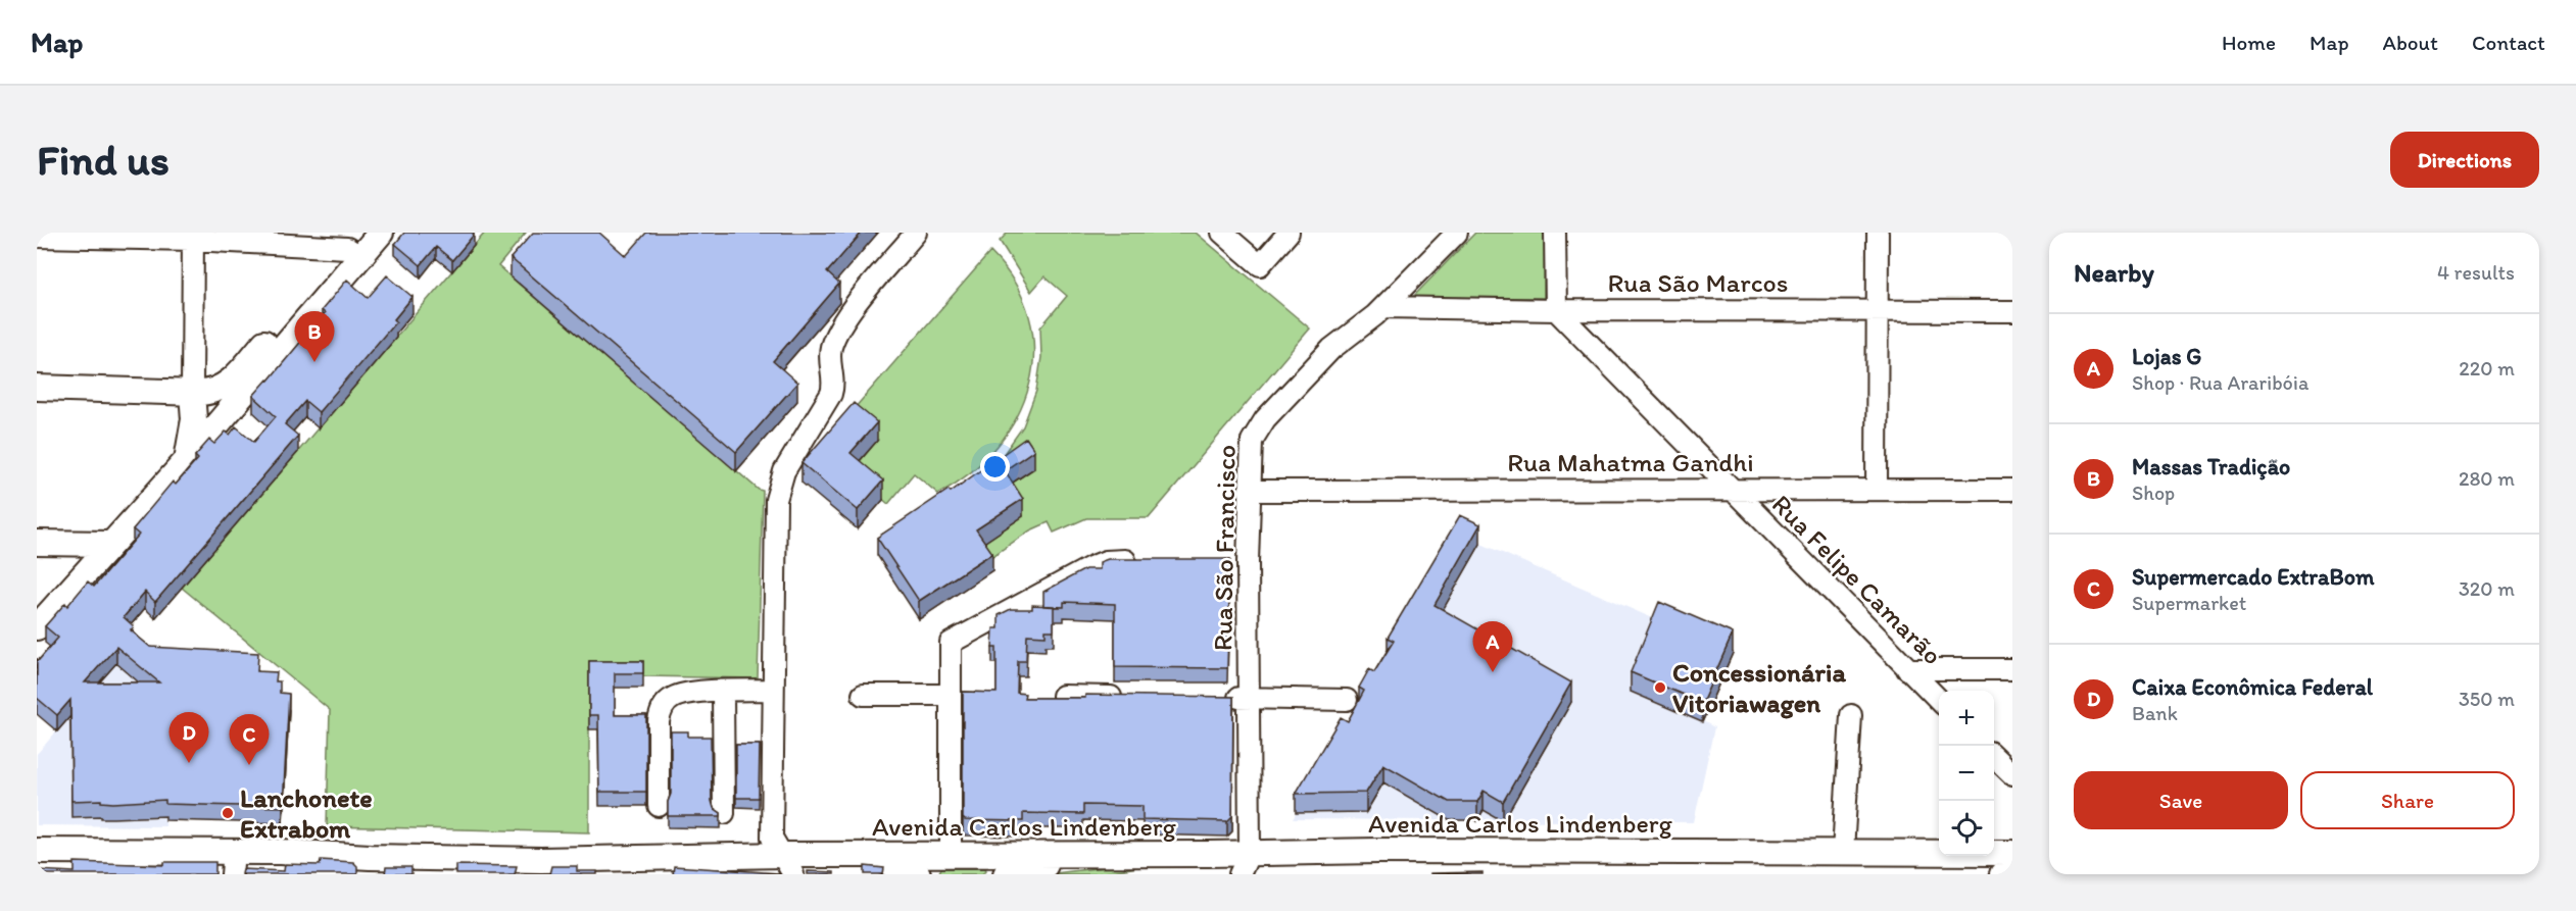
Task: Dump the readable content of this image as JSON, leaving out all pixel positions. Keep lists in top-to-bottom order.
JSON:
{
  "streets": {
    "main road": ["Avenida Carlos Lindenberg"],
    "street": [
      "Rua São Marcos",
      "Rua Mahatma Gandhi",
      "Rua São Francisco",
      "Rua Felipe Camarão"
    ]
  },
  "crossings": [
    ["Rua São Marcos", "Rua São Francisco"],
    ["Rua São Marcos", "Rua Felipe Camarão"],
    ["Rua Mahatma Gandhi", "Rua São Francisco"],
    ["Rua Mahatma Gandhi", "Rua Felipe Camarão"],
    ["Rua São Francisco", "Avenida Carlos Lindenberg"]
  ],
  "places": ["Concessionária Vitoriawagen", "Lanchonete Extrabom"],
  "page": {
    "header": "Map",
    "nav": [
      "Home",
      "Map",
      "About",
      "Contact"
    ],
    "buttons": [
      "Directions",
      ["Save", "Share"]
    ],
    "title": "Find us",
    "heading": ["Nearby", "4 results"],
    "pins": [
      "B",
      "A",
      "D",
      "C"
    ],
    "list": [
      {
        "mark": "A",
        "name": "Lojas G",
        "note": "Shop · Rua Araribóia",
        "value": "220 m"
      },
      {
        "mark": "B",
        "name": "Massas Tradição",
        "note": "Shop",
        "value": "280 m"
      },
      {
        "mark": "C",
        "name": "Supermercado ExtraBom",
        "note": "Supermarket",
        "value": "320 m"
      },
      {
        "mark": "D",
        "name": "Caixa Econômica Federal",
        "note": "Bank",
        "value": "350 m"
      }
    ],
    "map_buttons": ["+", "−"]
  }
}
